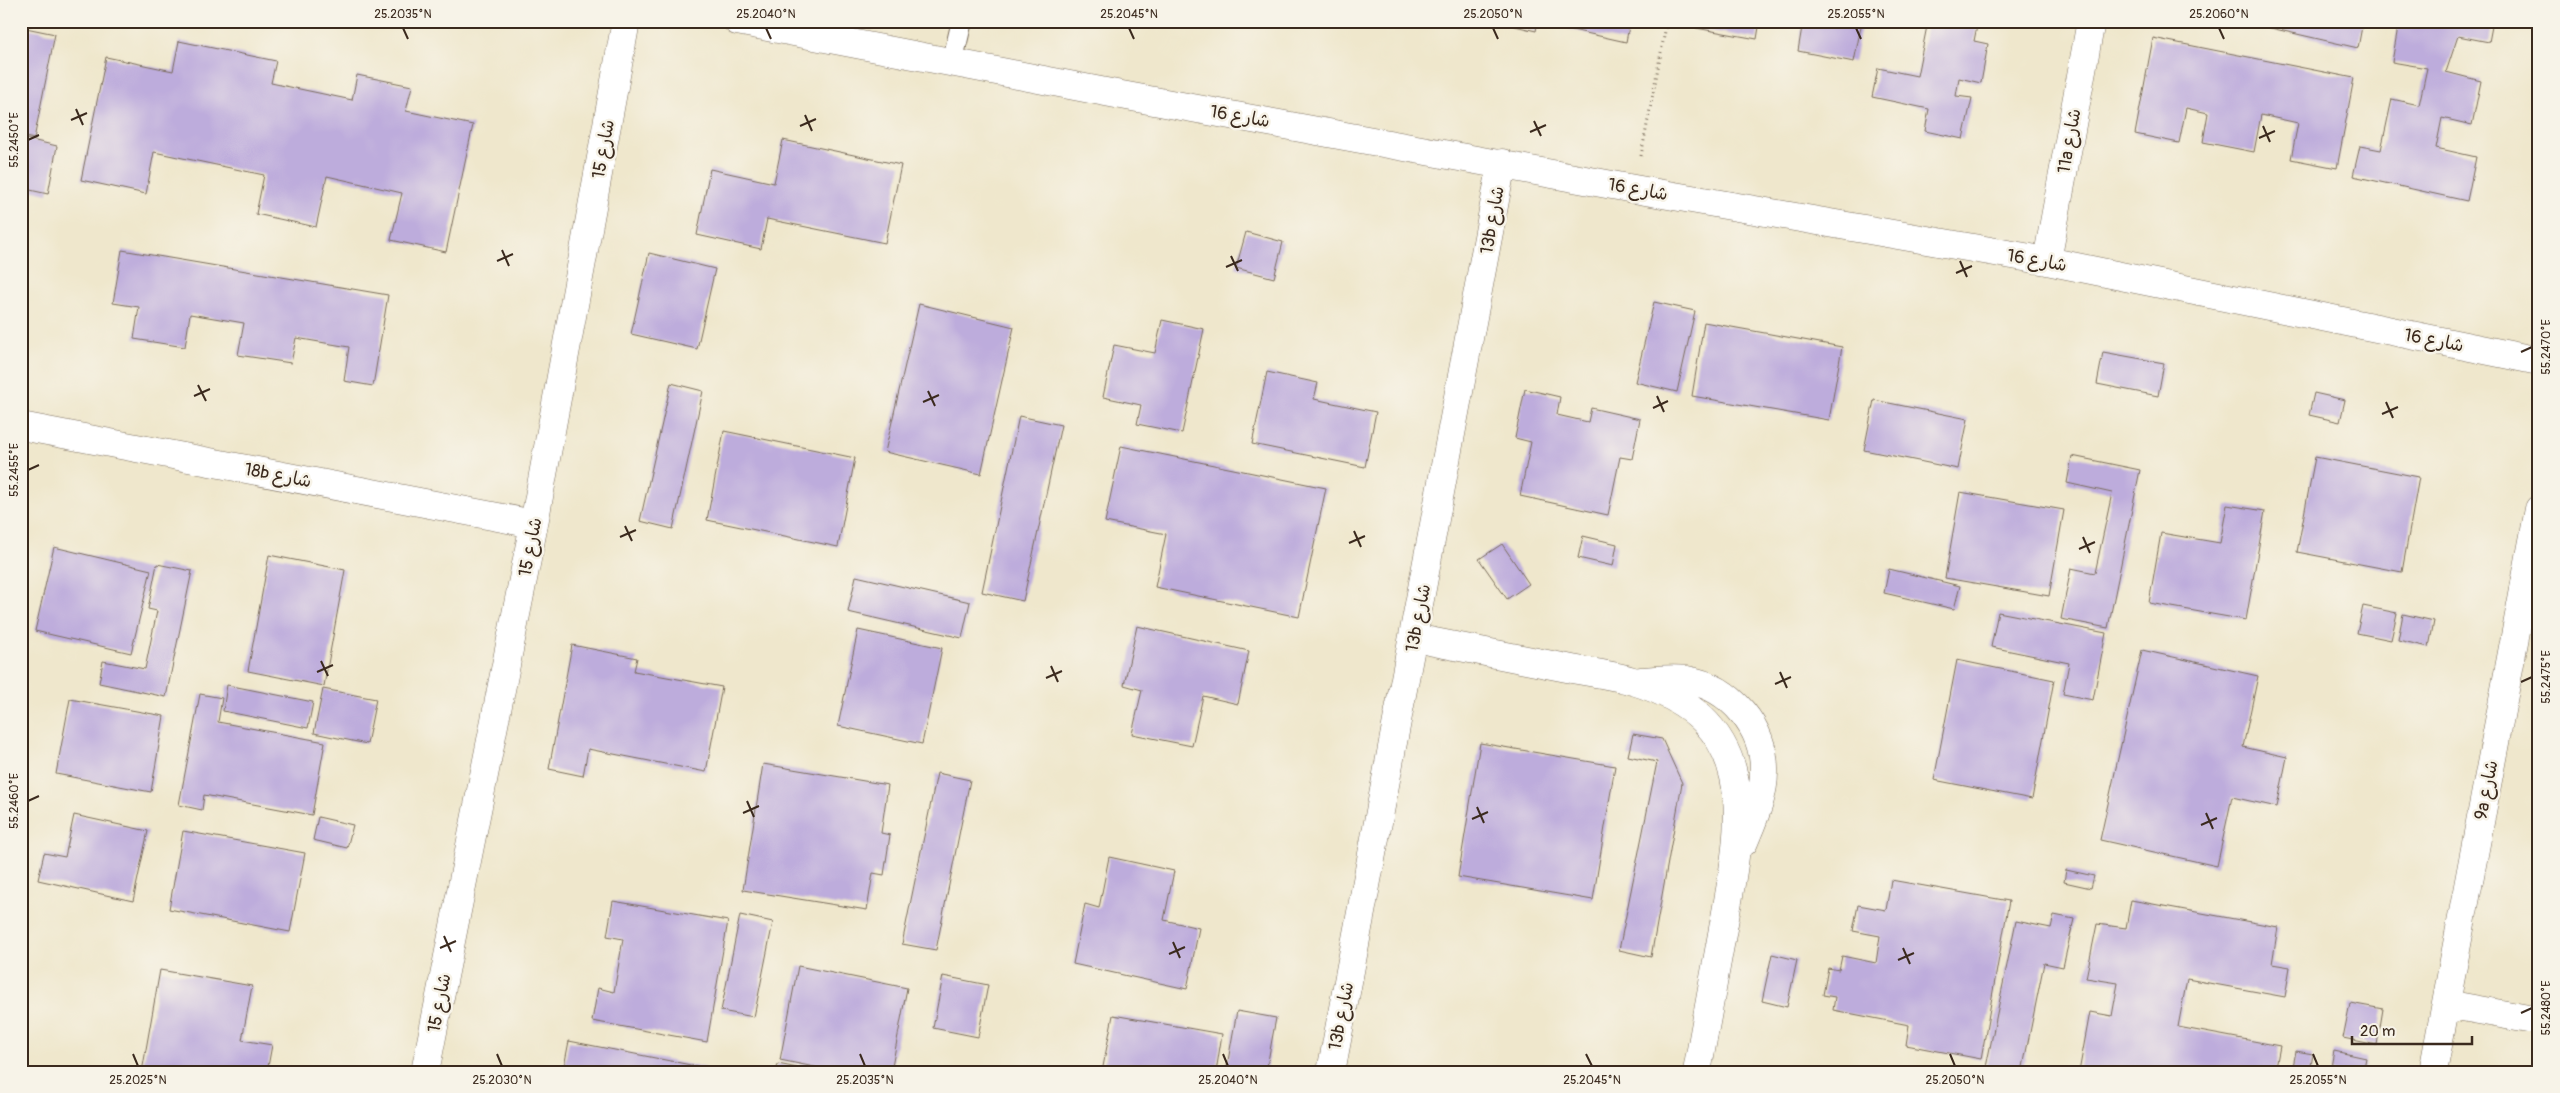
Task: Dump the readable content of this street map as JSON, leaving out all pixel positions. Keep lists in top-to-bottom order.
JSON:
{
  "streets": {
    "street": [
      "شارع 16",
      "11a شارع",
      "شارع 15",
      "13b شارع",
      "18b شارع",
      "9a شارع"
    ]
  },
  "crossings": [
    ["شارع 16", "11a شارع"],
    ["شارع 16", "13b شارع"],
    ["شارع 15", "18b شارع"]
  ],
  "scale_bar": "20 m",
  "coordinates": [
    "25.2035°N",
    "25.2040°N",
    "25.2045°N",
    "25.2050°N",
    "25.2055°N",
    "25.2060°N",
    "55.2450°E",
    "55.2470°E",
    "55.2455°E",
    "55.2475°E",
    "55.2460°E",
    "55.2480°E",
    "25.2025°N",
    "25.2030°N"
  ]
}
